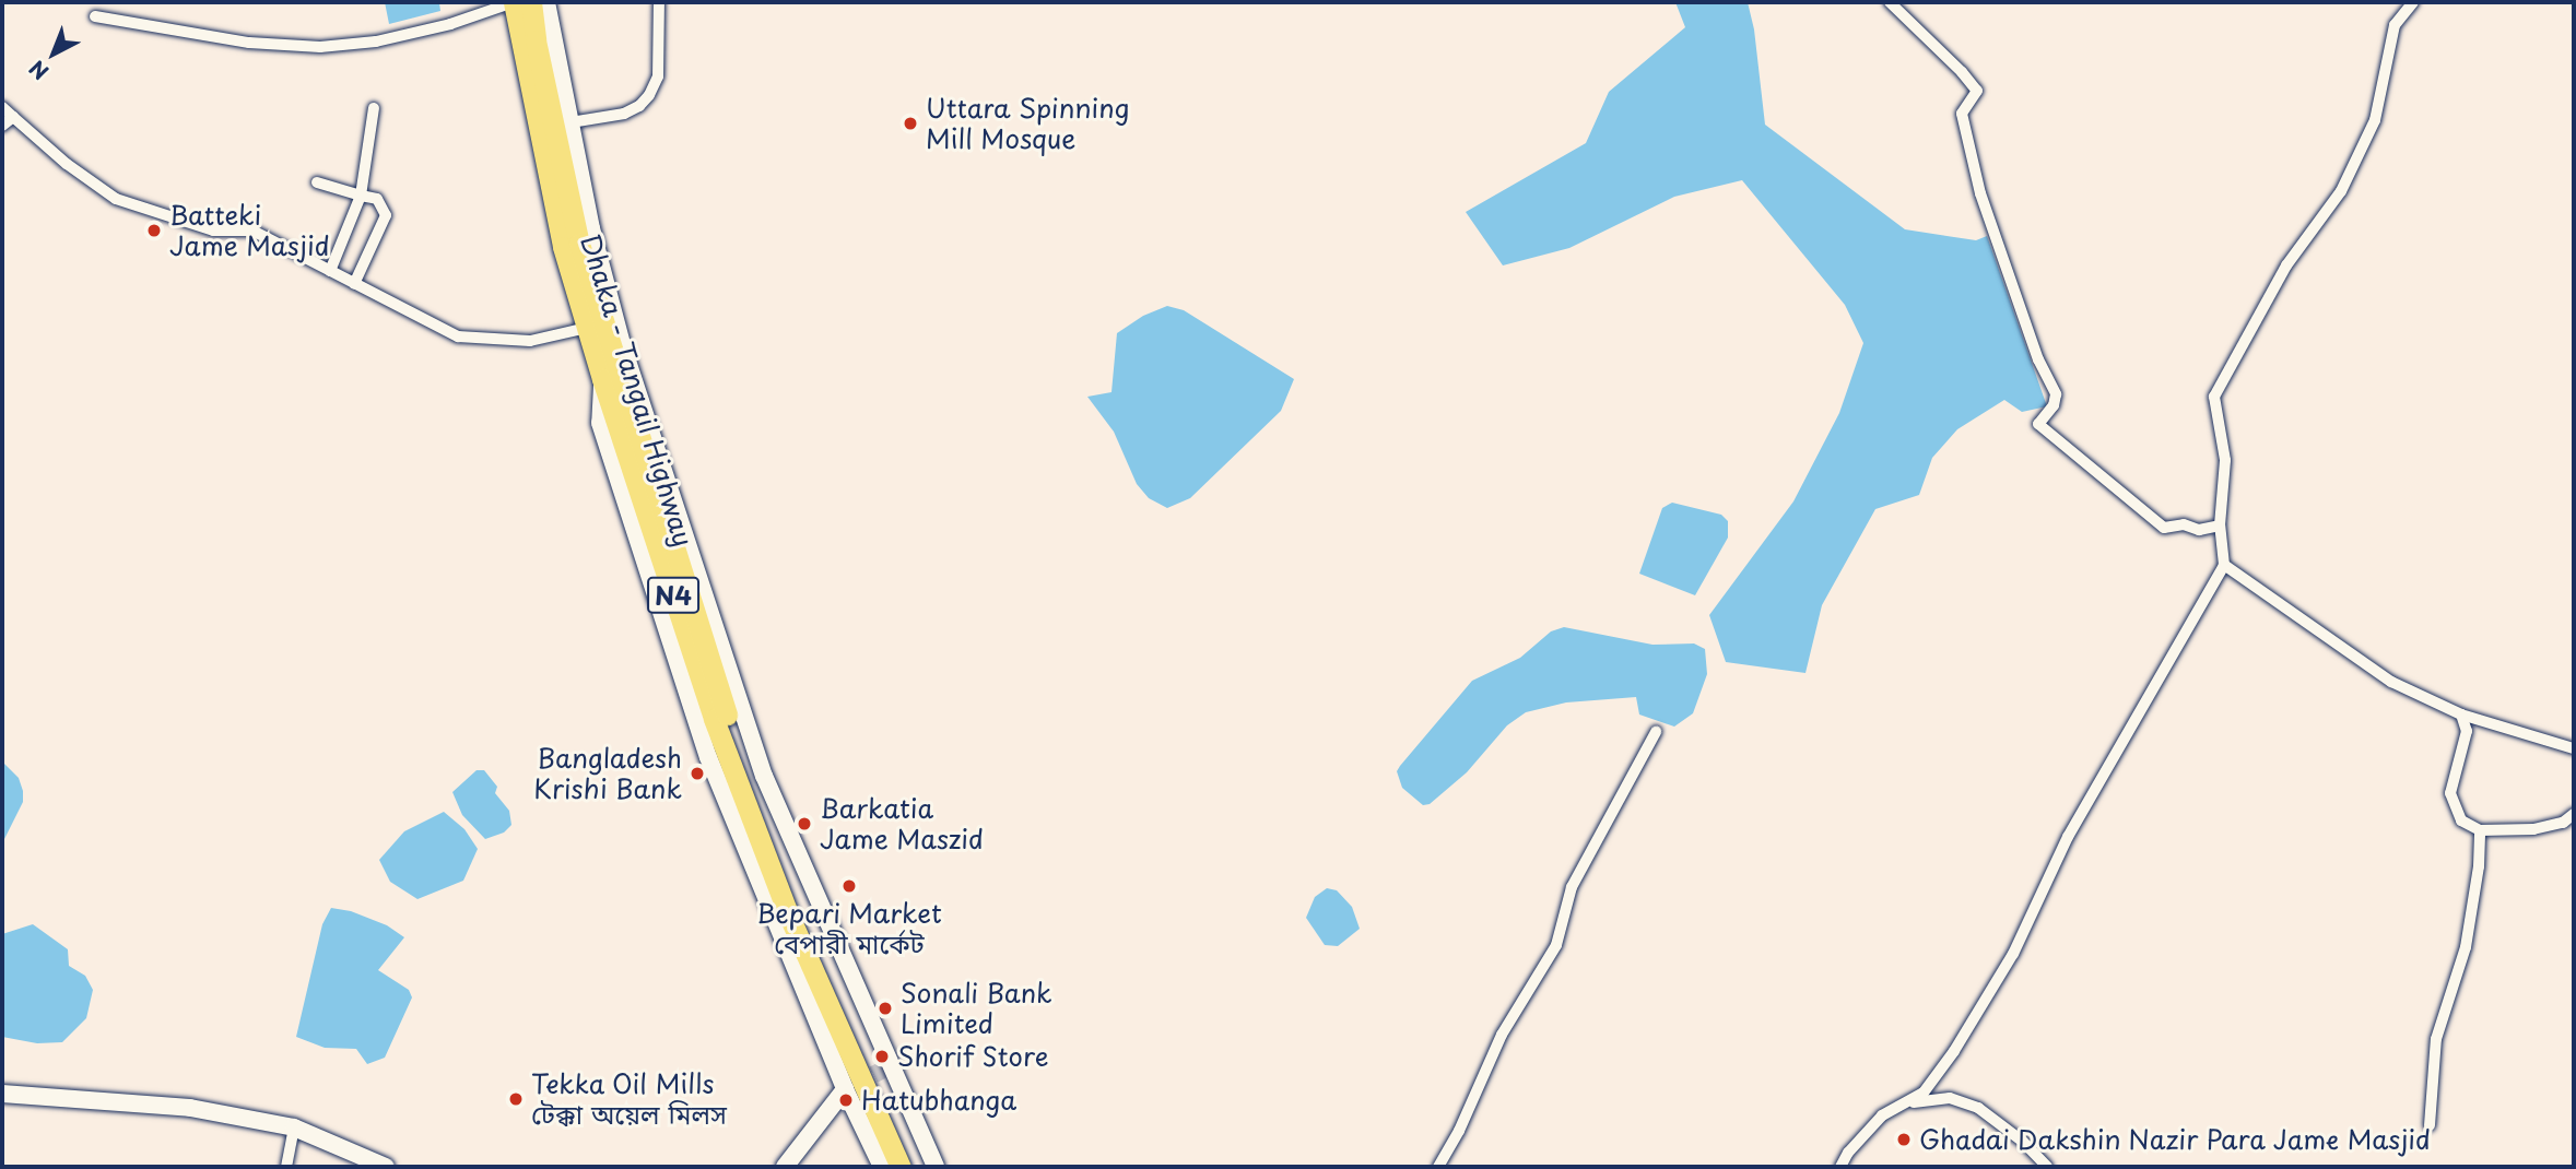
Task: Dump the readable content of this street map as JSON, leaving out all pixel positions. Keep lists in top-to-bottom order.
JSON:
{
  "streets": {
    "highway": ["Dhaka - Tangail Highway", "N4"]
  },
  "places": [
    "Uttara Spinning Mill Mosque",
    "Batteki Jame Masjid",
    "Bangladesh Krishi Bank",
    "Barkatia Jame Maszid",
    "Bepari Market বেপারী মার্কেট",
    "Sonali Bank Limited",
    "Shorif Store",
    "Tekka Oil Mills টেক্কা অয়েল মিলস",
    "Hatubhanga",
    "Ghadai Dakshin Nazir Para Jame Masjid"
  ],
  "north": "bottom left"
}
